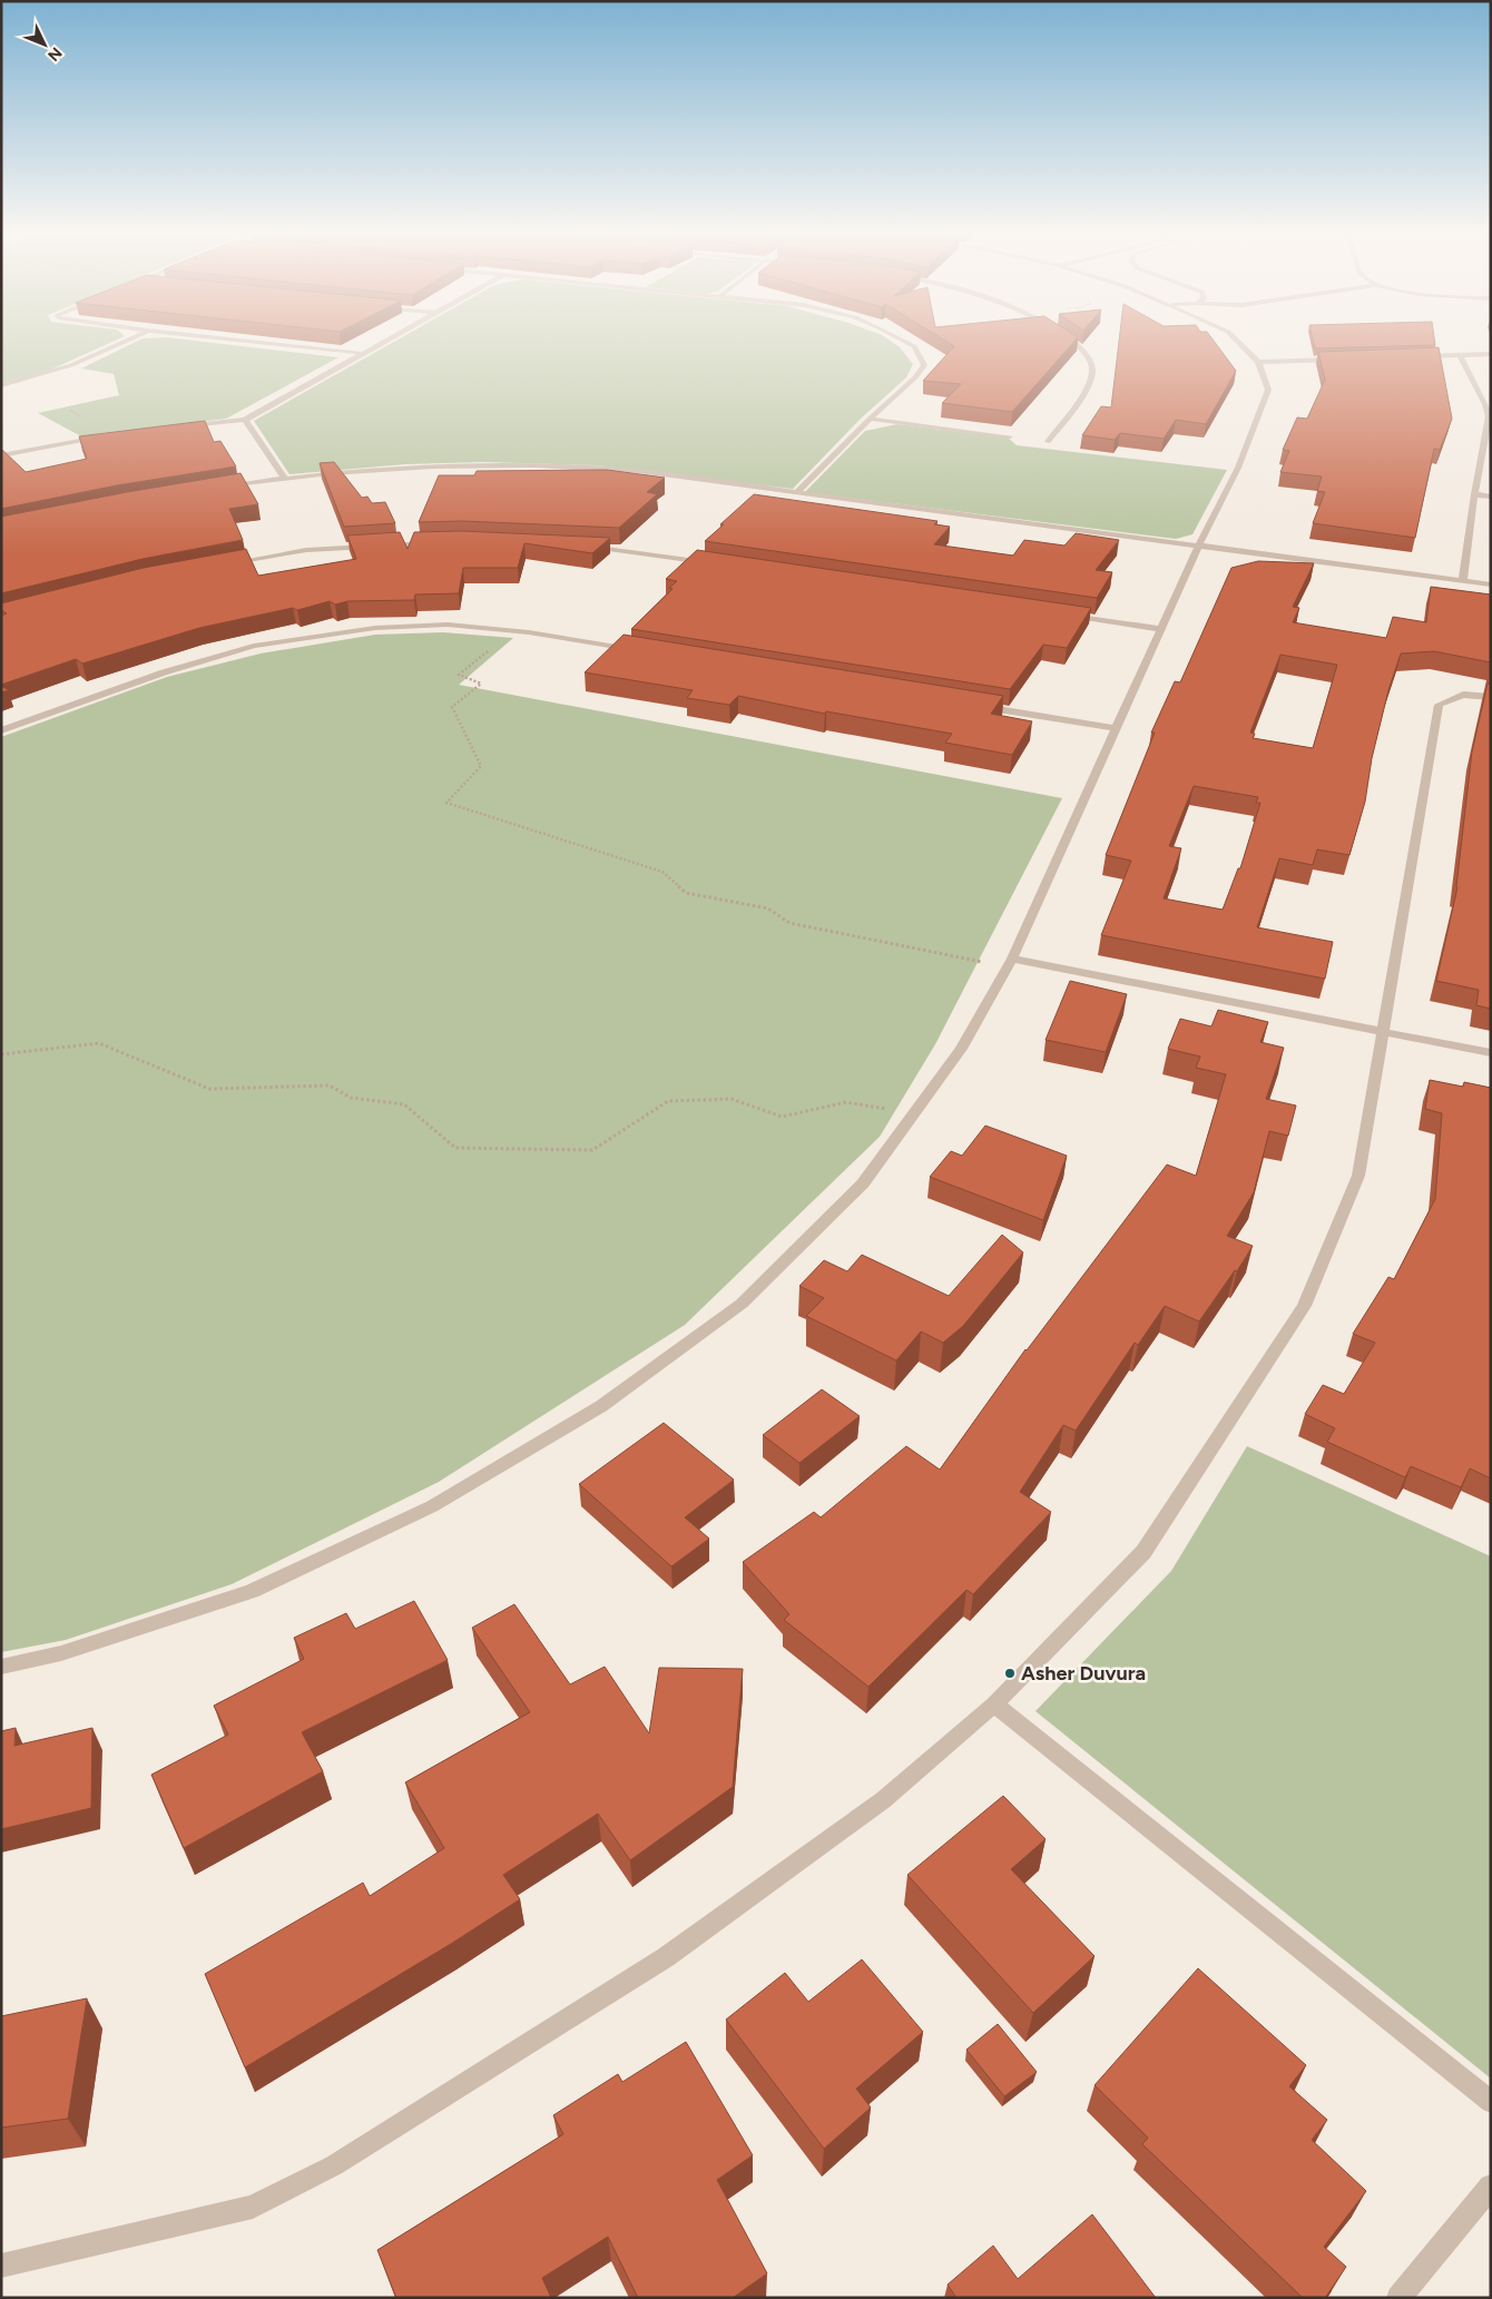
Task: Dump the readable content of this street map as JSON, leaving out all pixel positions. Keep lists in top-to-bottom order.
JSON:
{
  "places": ["Asher Duvura"],
  "north": "bottom right"
}
